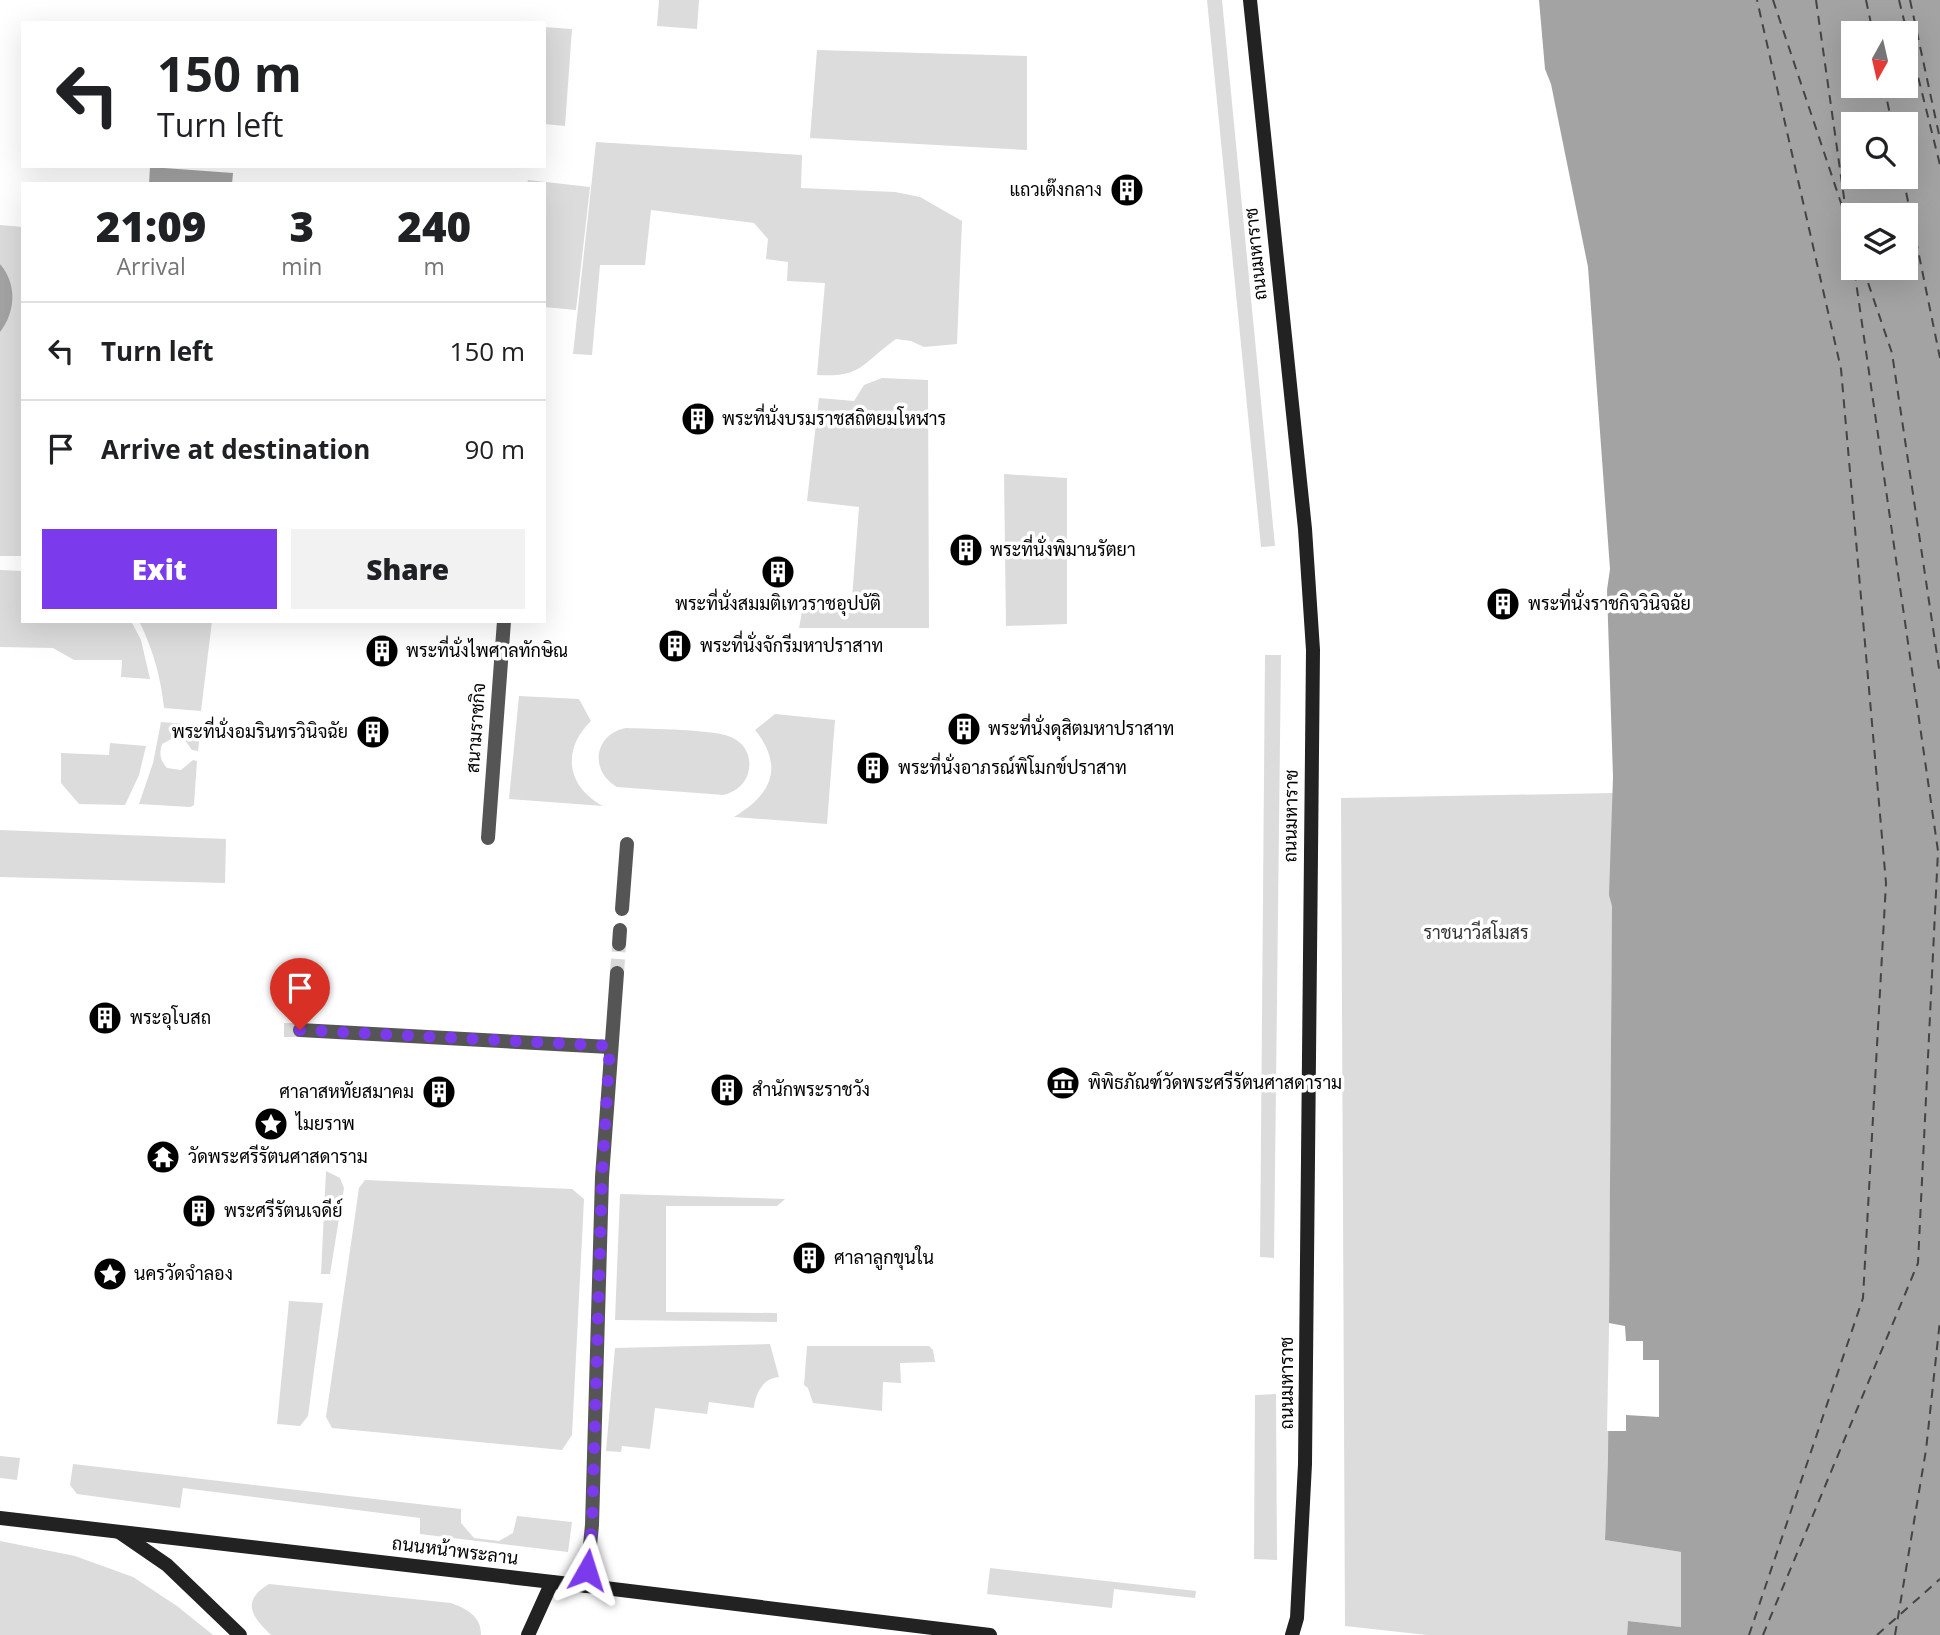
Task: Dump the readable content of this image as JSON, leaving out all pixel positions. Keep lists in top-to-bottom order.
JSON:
{
  "streets": {
    "street": ["ถนนมหาราช", "สนามราชกิจ", "ถนนหน้าพระลาน"]
  },
  "parks": ["ราชนาวีสโมสร"],
  "places": {
    "building": [
      "แถวเต๊งกลาง",
      "พระที่นั่งบรมราชสถิตยมโหฬาร",
      "พระที่นั่งพิมานรัตยา",
      "พระที่นั่งสมมติเทวราชอุปบัติ",
      "พระที่นั่งราชกิจวินิจฉัย",
      "พระที่นั่งจักรีมหาปราสาท",
      "พระที่นั่งไพศาลทักษิณ",
      "พระที่นั่งดุสิตมหาปราสาท",
      "พระที่นั่งอมรินทรวินิจฉัย",
      "พระที่นั่งอาภรณ์พิโมกข์ปราสาท",
      "พระอุโบสถ",
      "สำนักพระราชวัง",
      "ศาลาสหทัยสมาคม",
      "พระศรีรัตนเจดีย์",
      "ศาลาลูกขุนใน"
    ],
    "museum": ["พิพิธภัณฑ์วัดพระศรีรัตนศาสดาราม"],
    "place": ["ไมยราพ", "นครวัดจำลอง"],
    "temple": ["วัดพระศรีรัตนศาสดาราม"]
  },
  "north": "bottom",
  "page": {
    "turn": ["150 m", "Turn left"],
    "eta": [
      "21:09",
      "Arrival",
      "3",
      "min",
      "240",
      "m"
    ],
    "list": [
      {
        "name": "Turn left",
        "value": "150 m"
      },
      {
        "name": "Arrive at destination",
        "value": "90 m"
      }
    ],
    "buttons": ["Exit", "Share"]
  }
}
